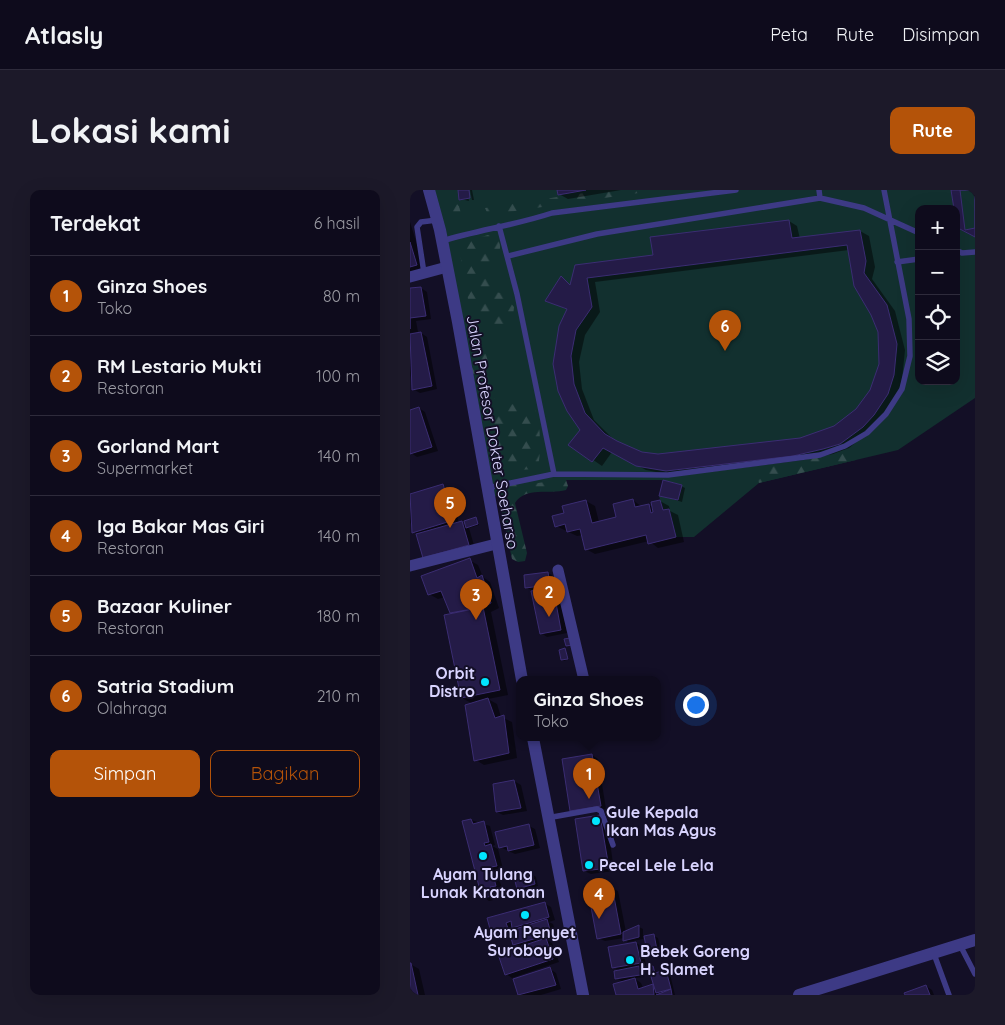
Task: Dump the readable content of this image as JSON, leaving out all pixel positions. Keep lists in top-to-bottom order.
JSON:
{
  "streets": {
    "street": ["Jalan Profesor Dokter Soeharso"]
  },
  "places": [
    "Orbit Distro",
    "Gule Kepala Ikan Mas Agus",
    "Ayam Tulang Lunak Kratonan",
    "Pecel Lele Lela",
    "Ayam Penyet Suroboyo",
    "Bebek Goreng H. Slamet"
  ],
  "page": {
    "header": "Atlasly",
    "nav": ["Peta", "Rute", "Disimpan"],
    "buttons": [
      "Rute",
      ["Simpan", "Bagikan"]
    ],
    "title": "Lokasi kami",
    "heading": ["Terdekat", "6 hasil"],
    "map_buttons": ["+", "−"],
    "list": [
      {
        "mark": "1",
        "name": "Ginza Shoes",
        "note": "Toko",
        "value": "80 m"
      },
      {
        "mark": "2",
        "name": "RM Lestario Mukti",
        "note": "Restoran",
        "value": "100 m"
      },
      {
        "mark": "3",
        "name": "Gorland Mart",
        "note": "Supermarket",
        "value": "140 m"
      },
      {
        "mark": "4",
        "name": "Iga Bakar Mas Giri",
        "note": "Restoran",
        "value": "140 m"
      },
      {
        "mark": "5",
        "name": "Bazaar Kuliner",
        "note": "Restoran",
        "value": "180 m"
      },
      {
        "mark": "6",
        "name": "Satria Stadium",
        "note": "Olahraga",
        "value": "210 m"
      }
    ],
    "pins": [
      "6",
      "5",
      "2",
      "3",
      "1",
      "4"
    ],
    "popup": ["Ginza Shoes", "Toko"]
  }
}
